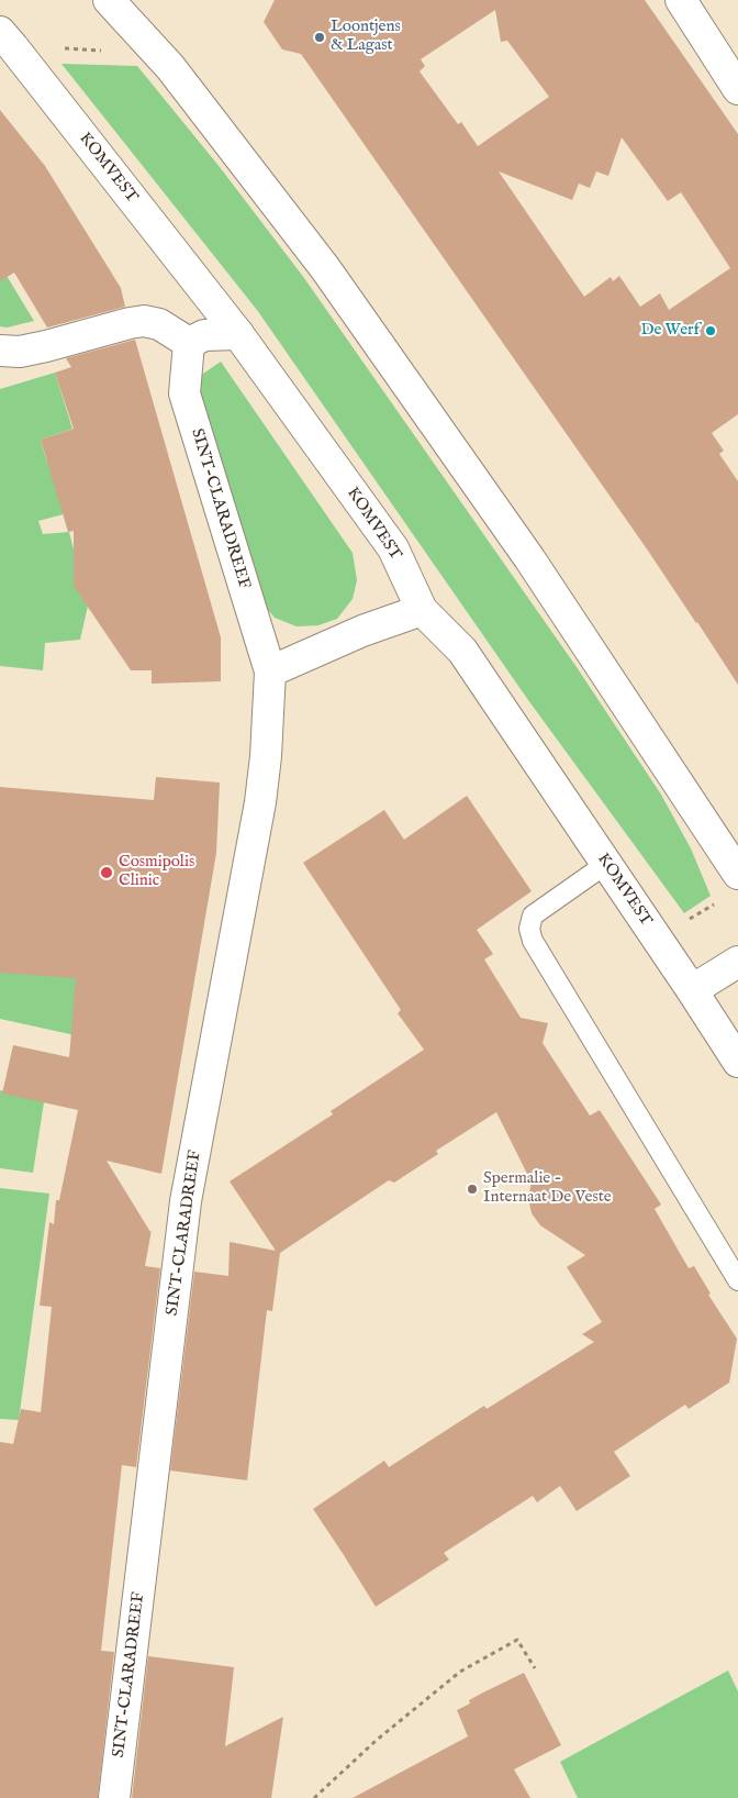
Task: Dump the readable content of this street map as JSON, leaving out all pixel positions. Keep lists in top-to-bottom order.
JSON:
{
  "streets": {
    "main road": ["KOMVEST", "SINT-CLARADREEF"]
  },
  "places": [
    "Loontjens & Lagast",
    "De Werf",
    "Cosmipolis Clinic",
    "Spermalie - Internaat De Veste"
  ]
}
